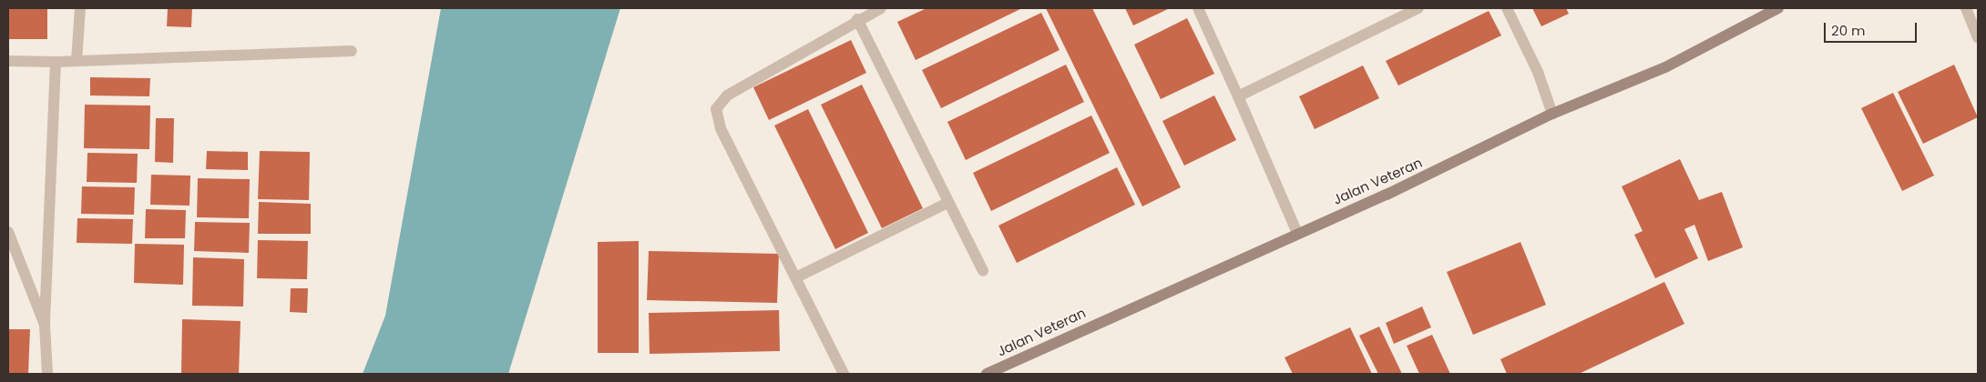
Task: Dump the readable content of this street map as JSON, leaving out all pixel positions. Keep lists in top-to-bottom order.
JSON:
{
  "streets": {
    "main road": ["Jalan Veteran"]
  },
  "scale_bar": "20 m"
}
